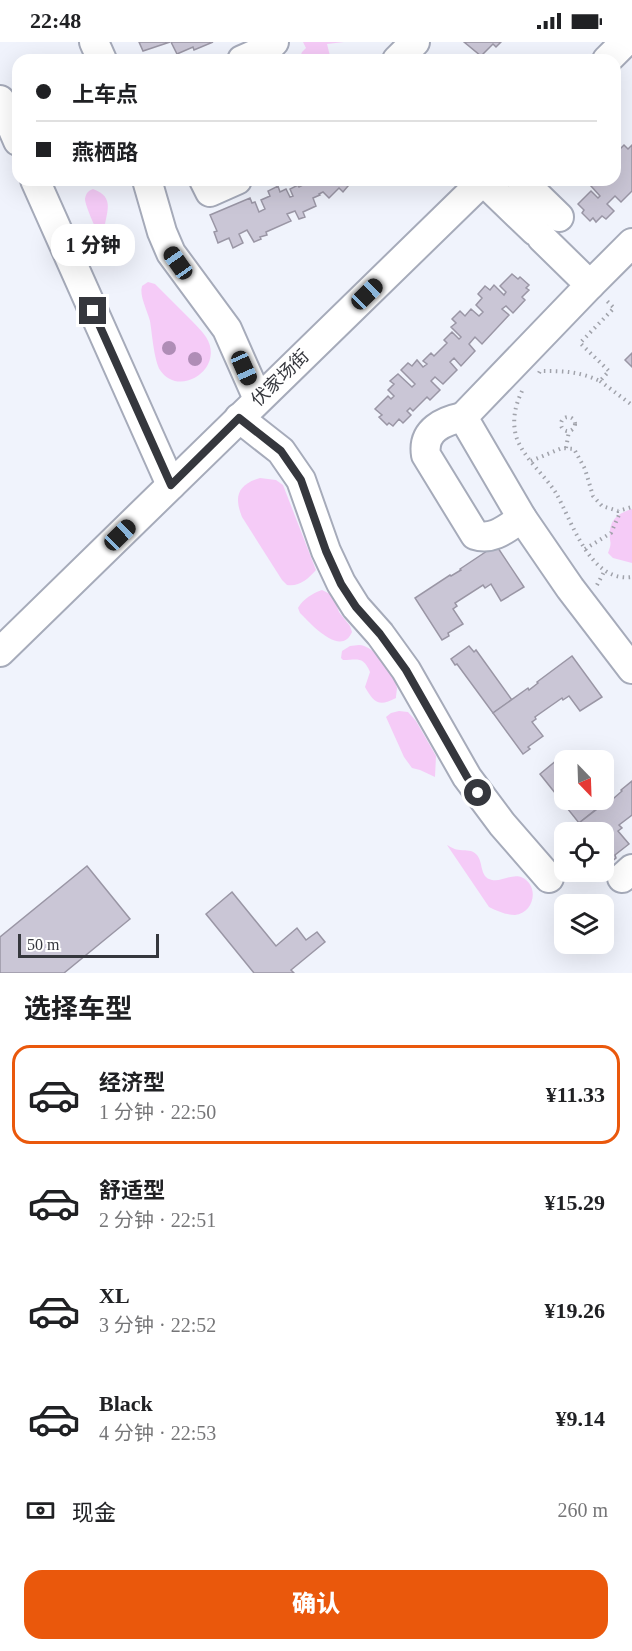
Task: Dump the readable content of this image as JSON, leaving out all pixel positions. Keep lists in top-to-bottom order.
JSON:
{
  "streets": {
    "street": ["伏家场街"]
  },
  "scale_bar": "50 m",
  "north": "bottom right",
  "page": {
    "status": "22:48",
    "banner": ["上车点", "燕栖路"],
    "bubble": "1 分钟",
    "scale": "50 m",
    "heading": "选择车型",
    "list": [
      {
        "name": "经济型",
        "note": "1 分钟 · 22:50",
        "value": "¥11.33"
      },
      {
        "name": "舒适型",
        "note": "2 分钟 · 22:51",
        "value": "¥15.29"
      },
      {
        "name": "XL",
        "note": "3 分钟 · 22:52",
        "value": "¥19.26"
      },
      {
        "name": "Black",
        "note": "4 分钟 · 22:53",
        "value": "¥9.14"
      }
    ],
    "pay": ["现金", "260 m"],
    "buttons": "确认"
  }
}
